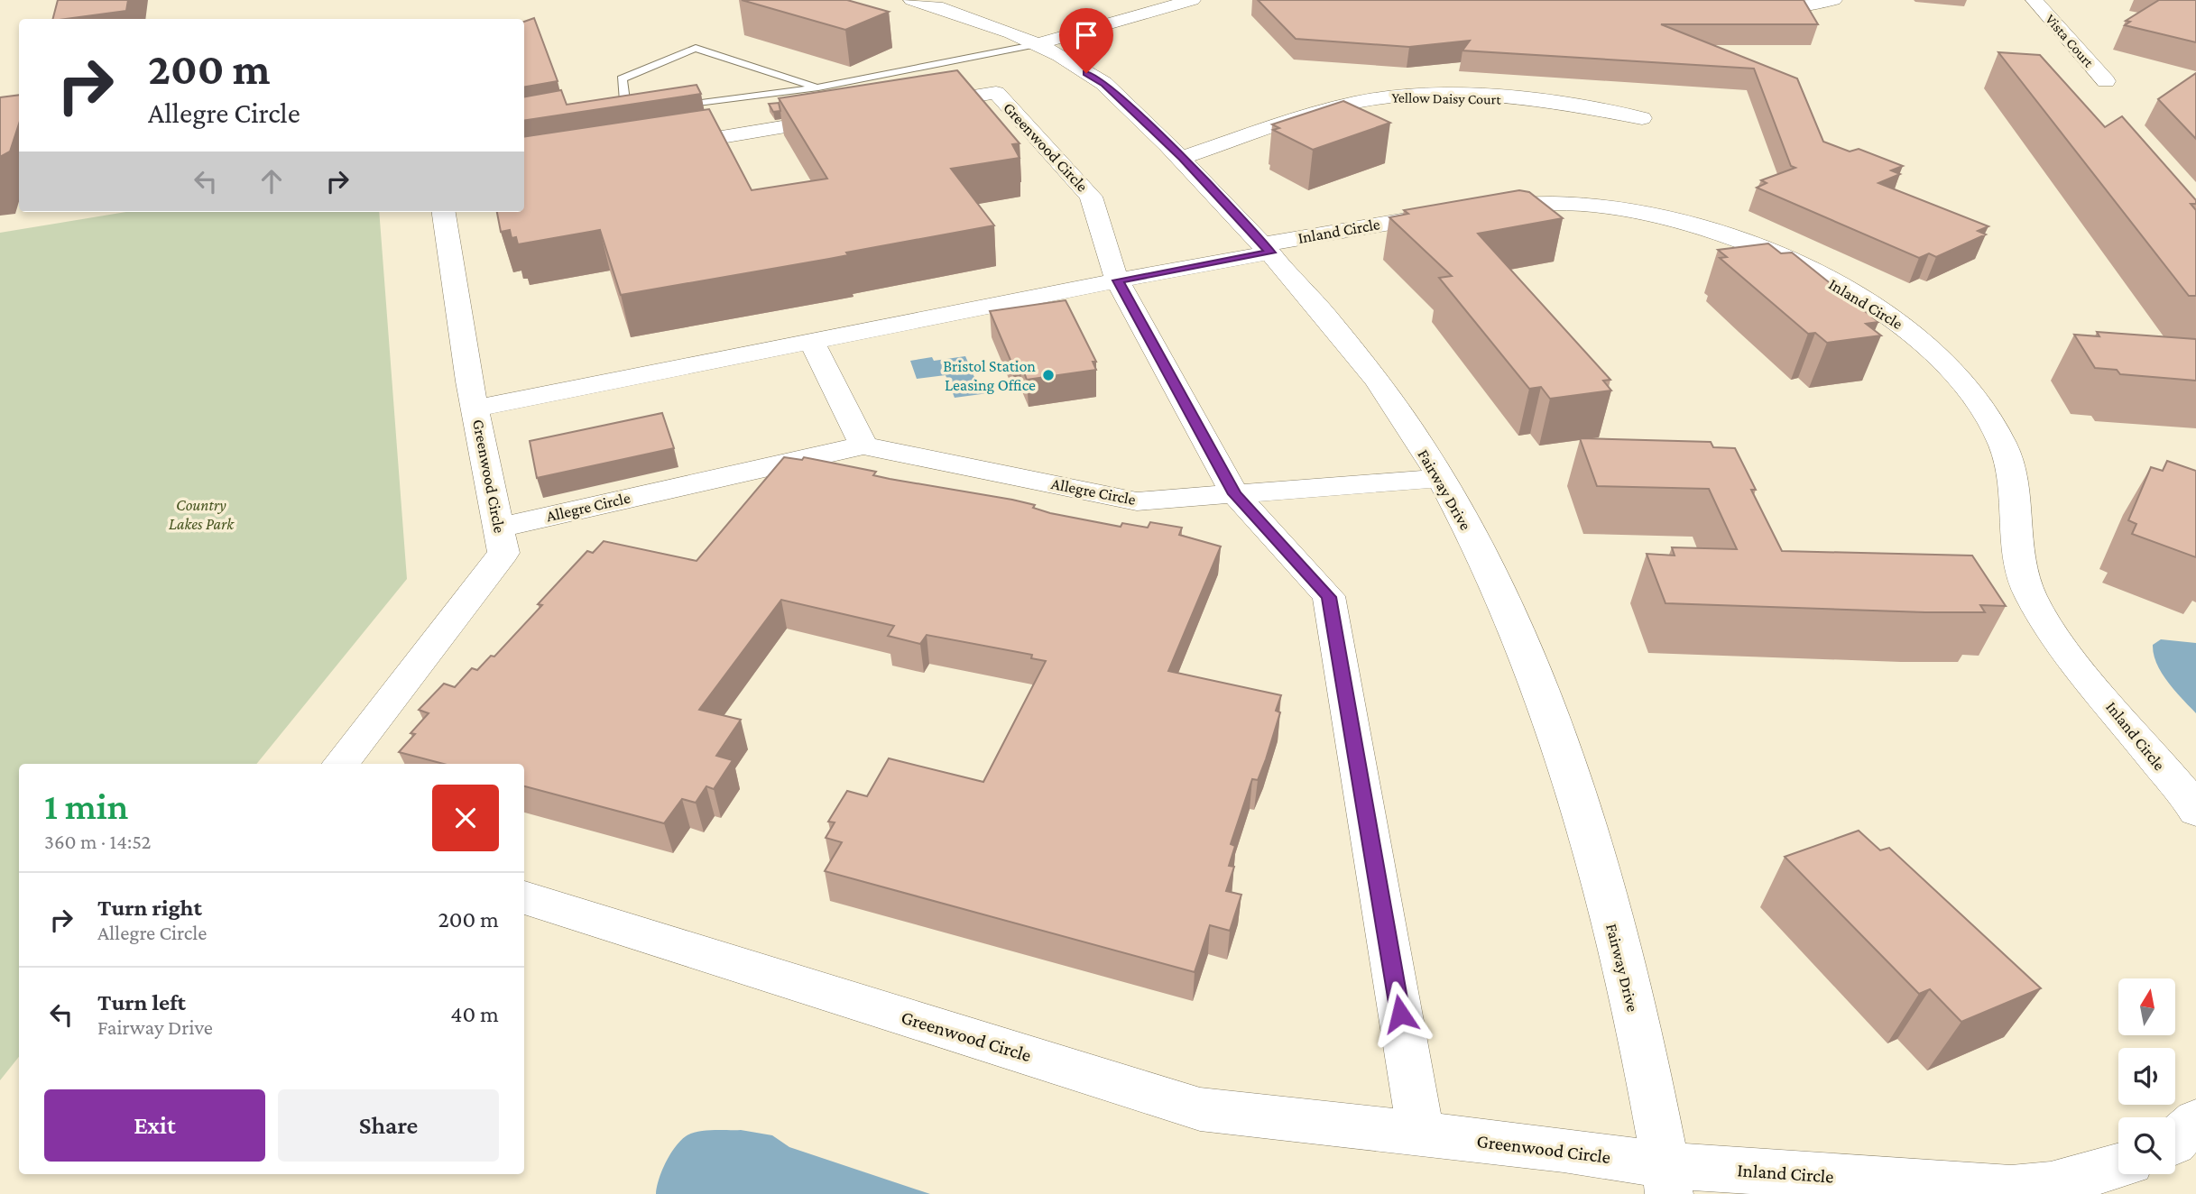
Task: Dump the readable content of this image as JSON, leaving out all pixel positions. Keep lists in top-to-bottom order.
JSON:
{
  "streets": {
    "street": [
      "Vista Court",
      "Yellow Daisy Court",
      "Greenwood Circle",
      "Inland Circle",
      "Fairway Drive",
      "Allegre Circle"
    ]
  },
  "crossings": [
    ["Yellow Daisy Court", "Fairway Drive"],
    ["Greenwood Circle", "Inland Circle"],
    ["Greenwood Circle", "Fairway Drive"],
    ["Greenwood Circle", "Allegre Circle"],
    ["Inland Circle", "Fairway Drive"],
    ["Fairway Drive", "Allegre Circle"]
  ],
  "parks": ["Country Lakes Park"],
  "places": ["Bristol Station Leasing Office"],
  "north": "top",
  "page": {
    "turn": ["200 m", "Allegre Circle"],
    "heading": ["1 min", "360 m · 14:52"],
    "list": [
      {
        "name": "Turn right",
        "note": "Allegre Circle",
        "value": "200 m"
      },
      {
        "name": "Turn left",
        "note": "Fairway Drive",
        "value": "40 m"
      }
    ],
    "buttons": ["Exit", "Share"]
  }
}
